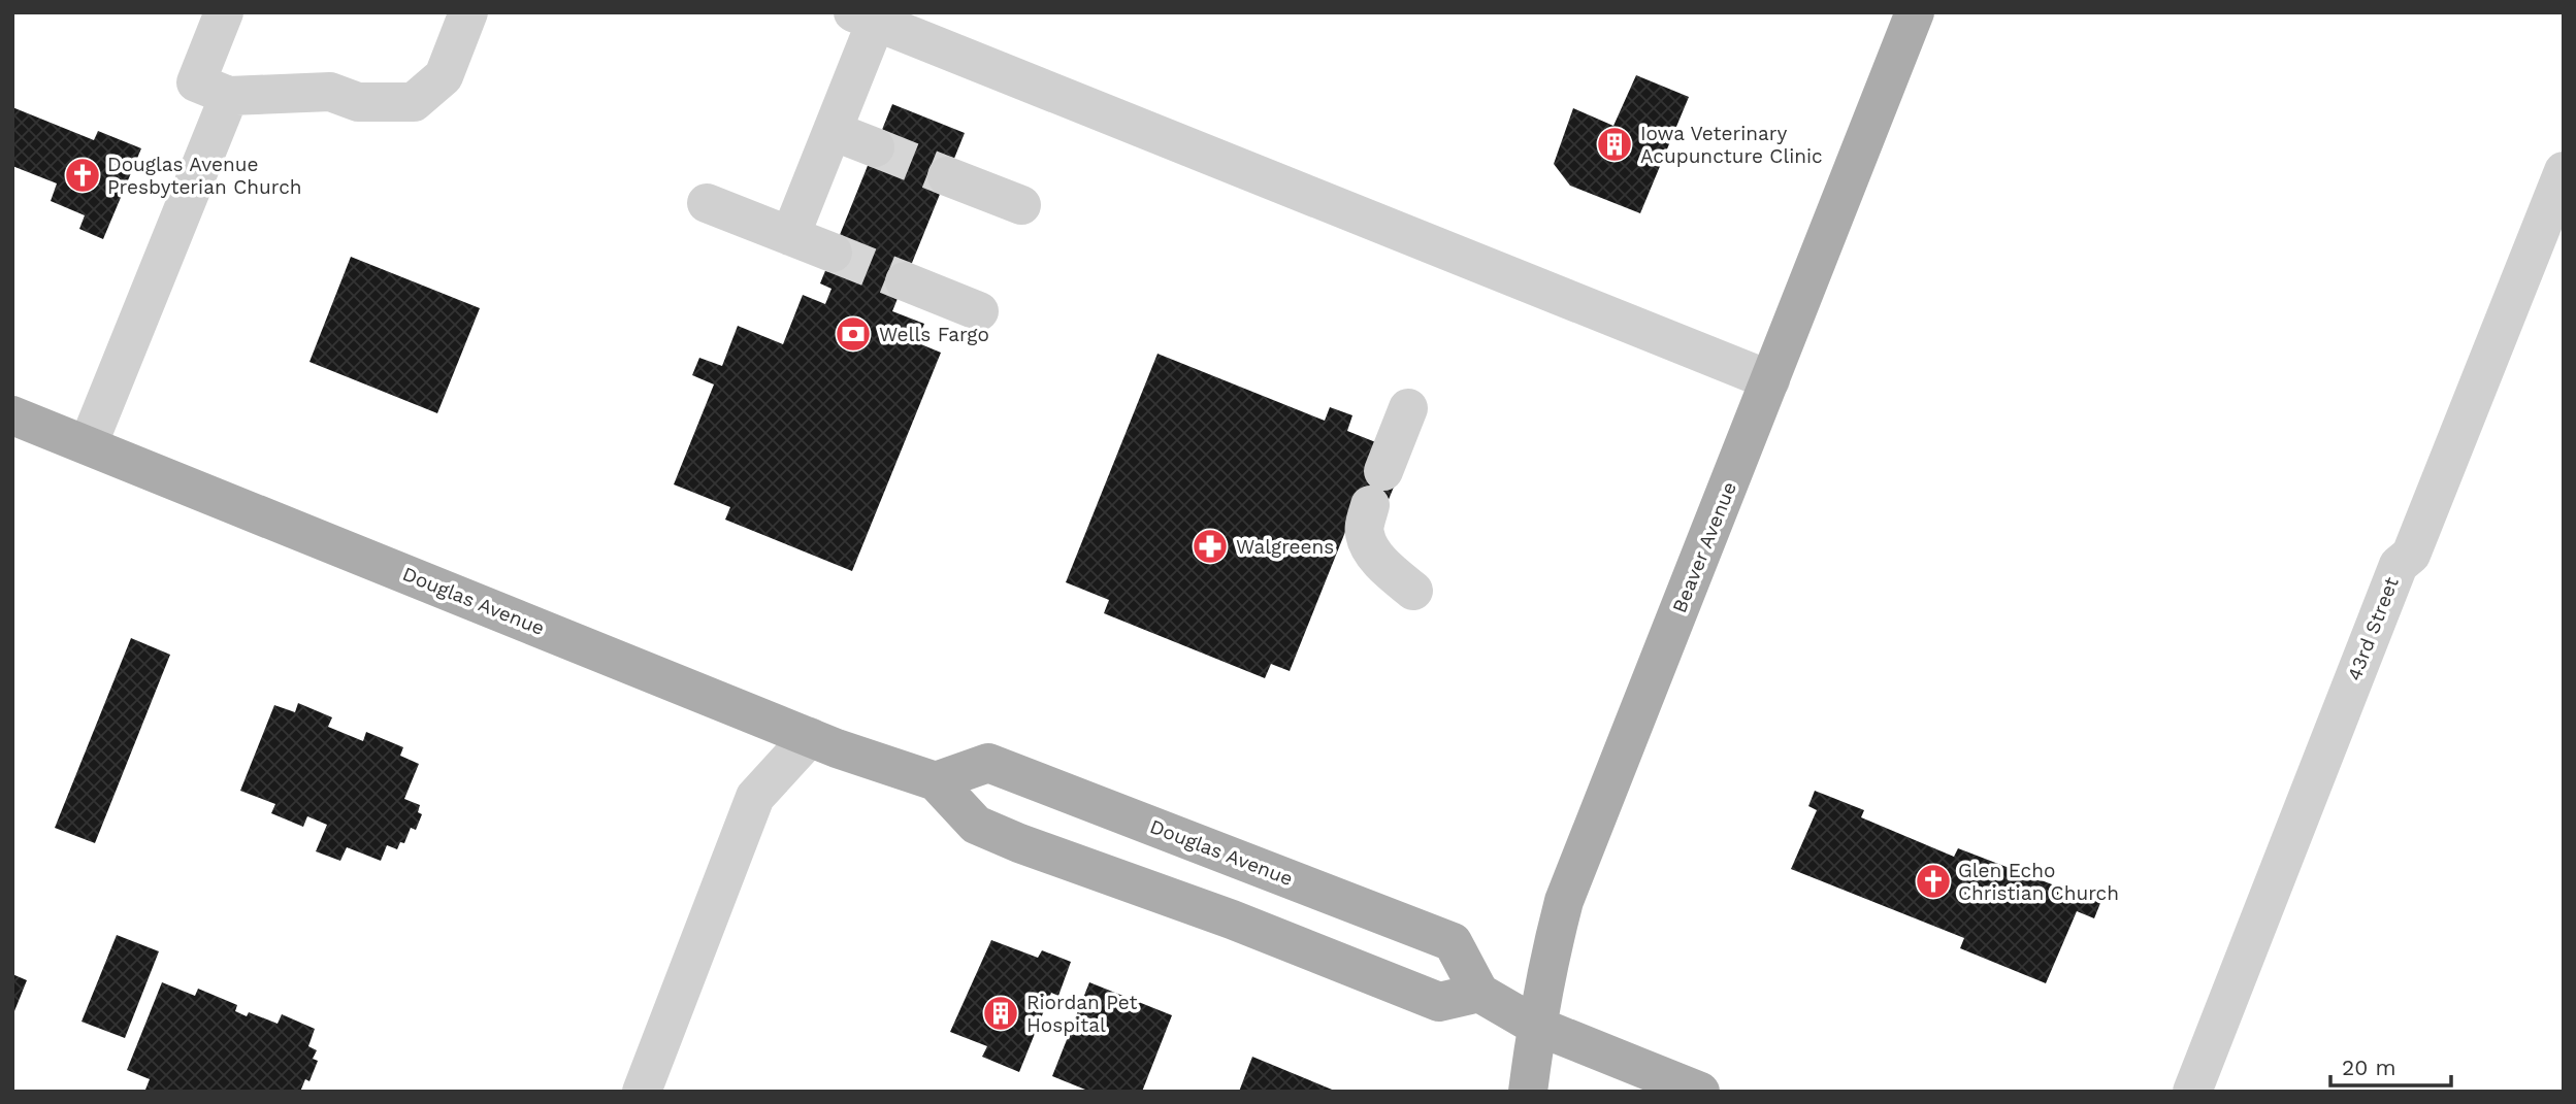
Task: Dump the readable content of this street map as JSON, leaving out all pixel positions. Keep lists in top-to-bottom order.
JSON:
{
  "streets": {
    "main road": ["Beaver Avenue", "Douglas Avenue"],
    "street": ["43rd Street"]
  },
  "places": {
    "building": ["Iowa Veterinary Acupuncture Clinic", "Riordan Pet Hospital"],
    "church": ["Douglas Avenue Presbyterian Church", "Glen Echo Christian Church"],
    "bank": ["Wells Fargo"],
    "pharmacy": ["Walgreens"]
  },
  "scale_bar": "20 m"
}
